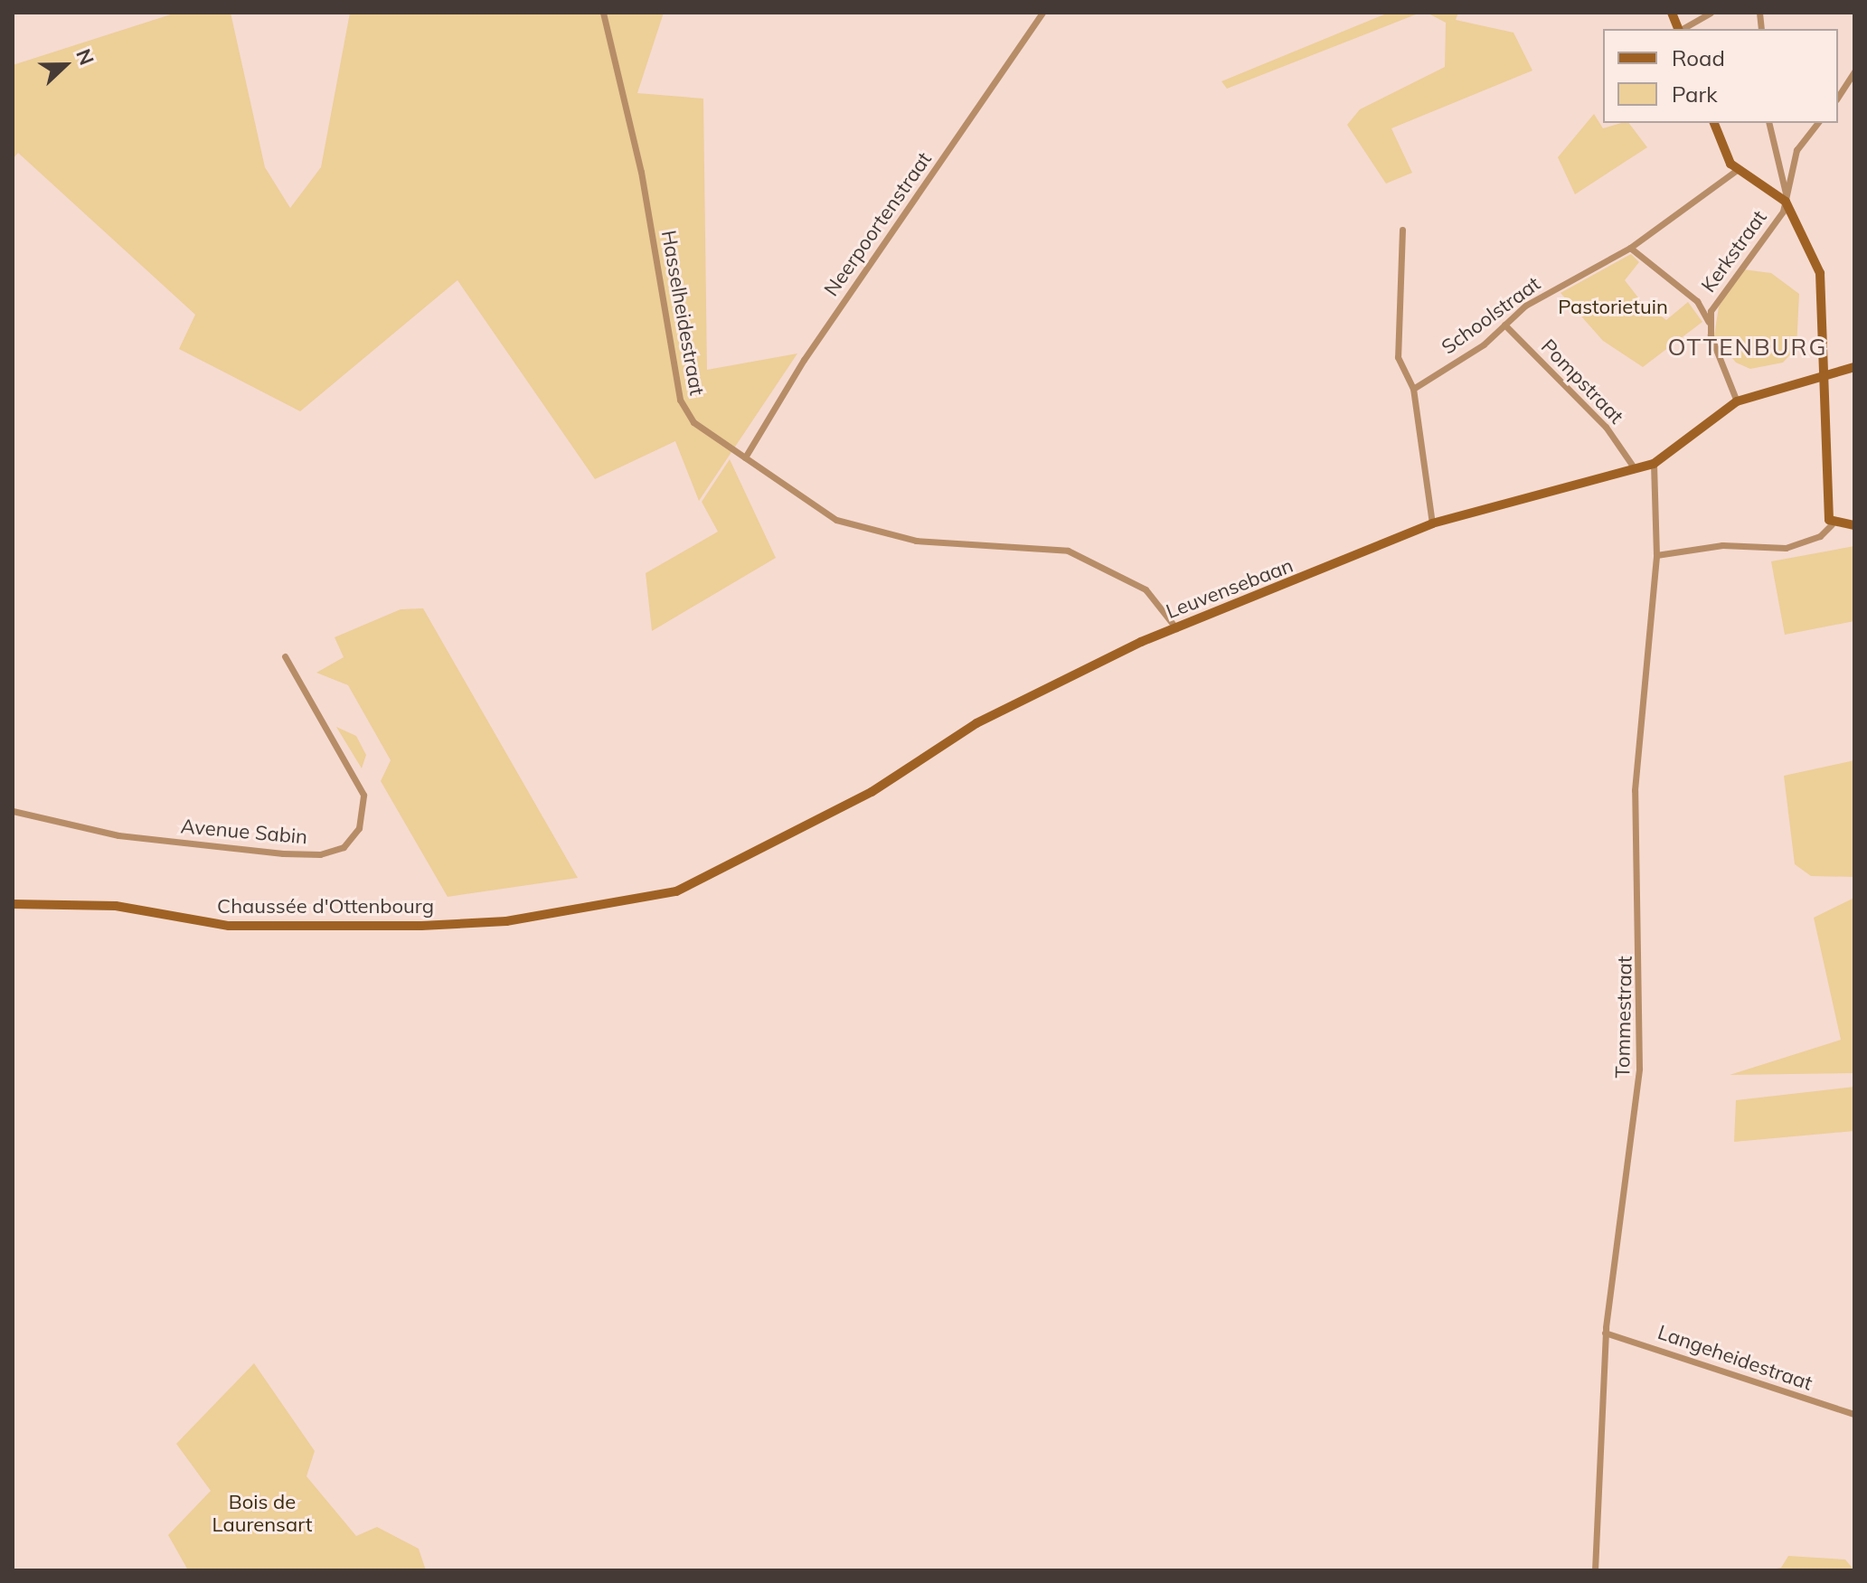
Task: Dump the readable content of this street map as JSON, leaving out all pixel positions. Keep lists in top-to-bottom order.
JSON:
{
  "streets": {
    "street": [
      "Neerpoortenstraat",
      "Kerkstraat",
      "Hasselheidestraat",
      "Schoolstraat",
      "Pompstraat",
      "Leuvensebaan",
      "Avenue Sabin",
      "Chaussée d'Ottenbourg",
      "Tommestraat",
      "Langeheidestraat"
    ]
  },
  "crossings": [
    ["Neerpoortenstraat", "Hasselheidestraat"],
    ["Hasselheidestraat", "Leuvensebaan"],
    ["Schoolstraat", "Pompstraat"],
    ["Pompstraat", "Leuvensebaan"],
    ["Leuvensebaan", "Chaussée d'Ottenbourg"],
    ["Leuvensebaan", "Tommestraat"],
    ["Tommestraat", "Langeheidestraat"]
  ],
  "districts": ["OTTENBURG"],
  "parks": ["Pastorietuin", "Bois de Laurensart"],
  "legend": ["Road", "Park"],
  "north": "right"
}
